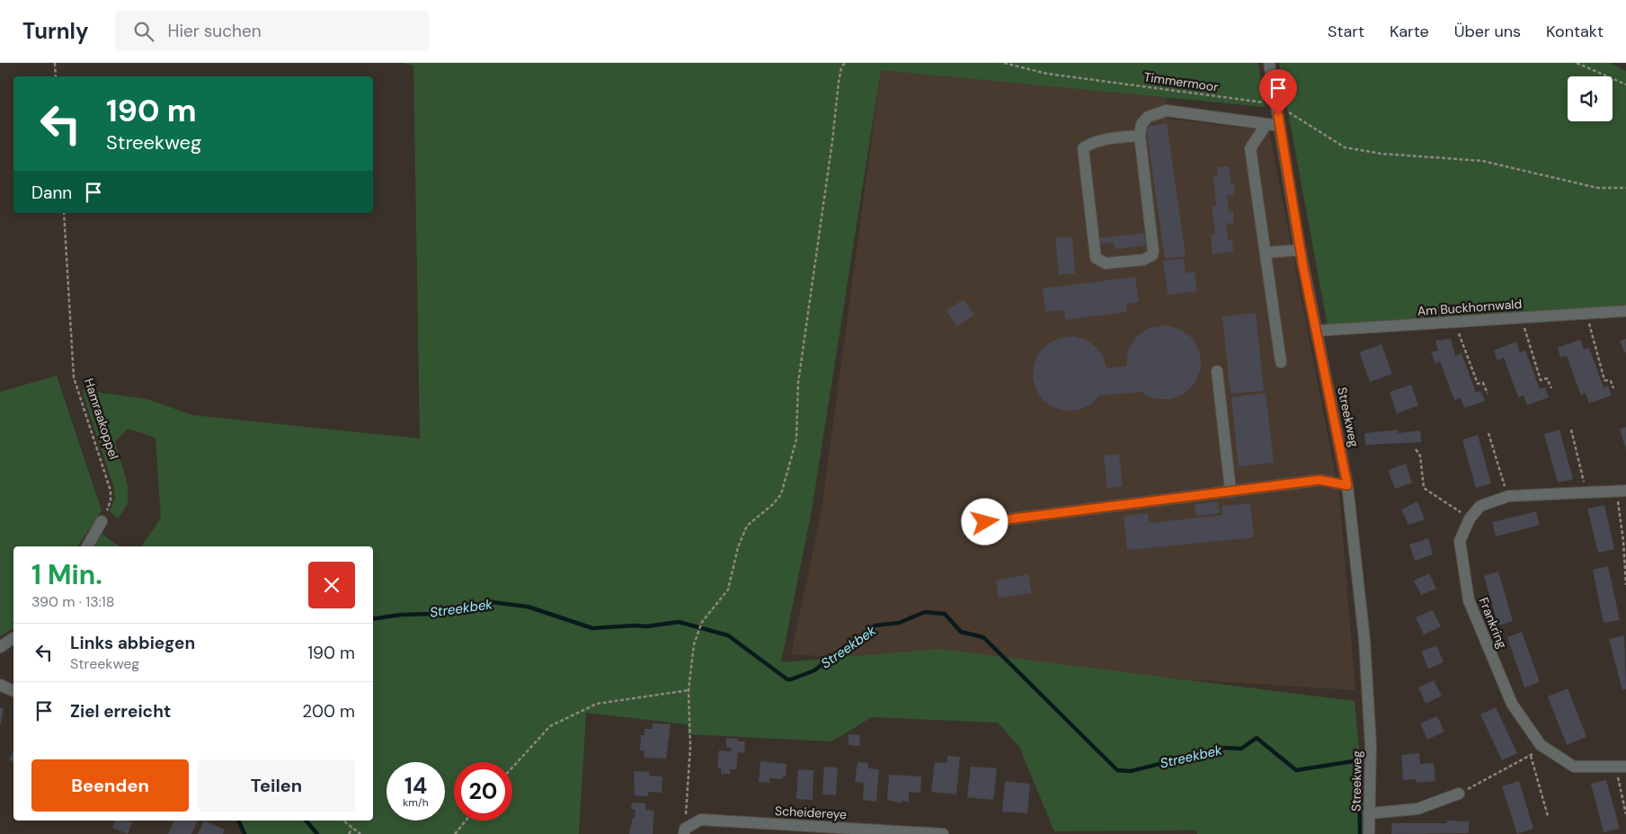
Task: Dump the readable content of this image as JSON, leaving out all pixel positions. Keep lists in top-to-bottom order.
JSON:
{
  "streets": {
    "street": [
      "Am Buckhornwald",
      "Streekweg",
      "Frankring",
      "Scheidereye"
    ],
    "path": ["Timmermoor", "Hamraakoppel"]
  },
  "crossings": [
    ["Timmermoor", "Streekweg"],
    ["Am Buckhornwald", "Streekweg"]
  ],
  "water": ["Streekbek"],
  "page": {
    "header": "Turnly",
    "search": "Hier suchen",
    "nav": [
      "Start",
      "Karte",
      "Über uns",
      "Kontakt"
    ],
    "turn": ["190 m", "Streekweg"],
    "then": "Dann",
    "heading": ["1 Min.", "390 m · 13:18"],
    "list": [
      {
        "name": "Links abbiegen",
        "note": "Streekweg",
        "value": "190 m"
      },
      {
        "name": "Ziel erreicht",
        "value": "200 m"
      }
    ],
    "buttons": ["Beenden", "Teilen"],
    "speed": "14 km/h",
    "limit": "20"
  }
}
